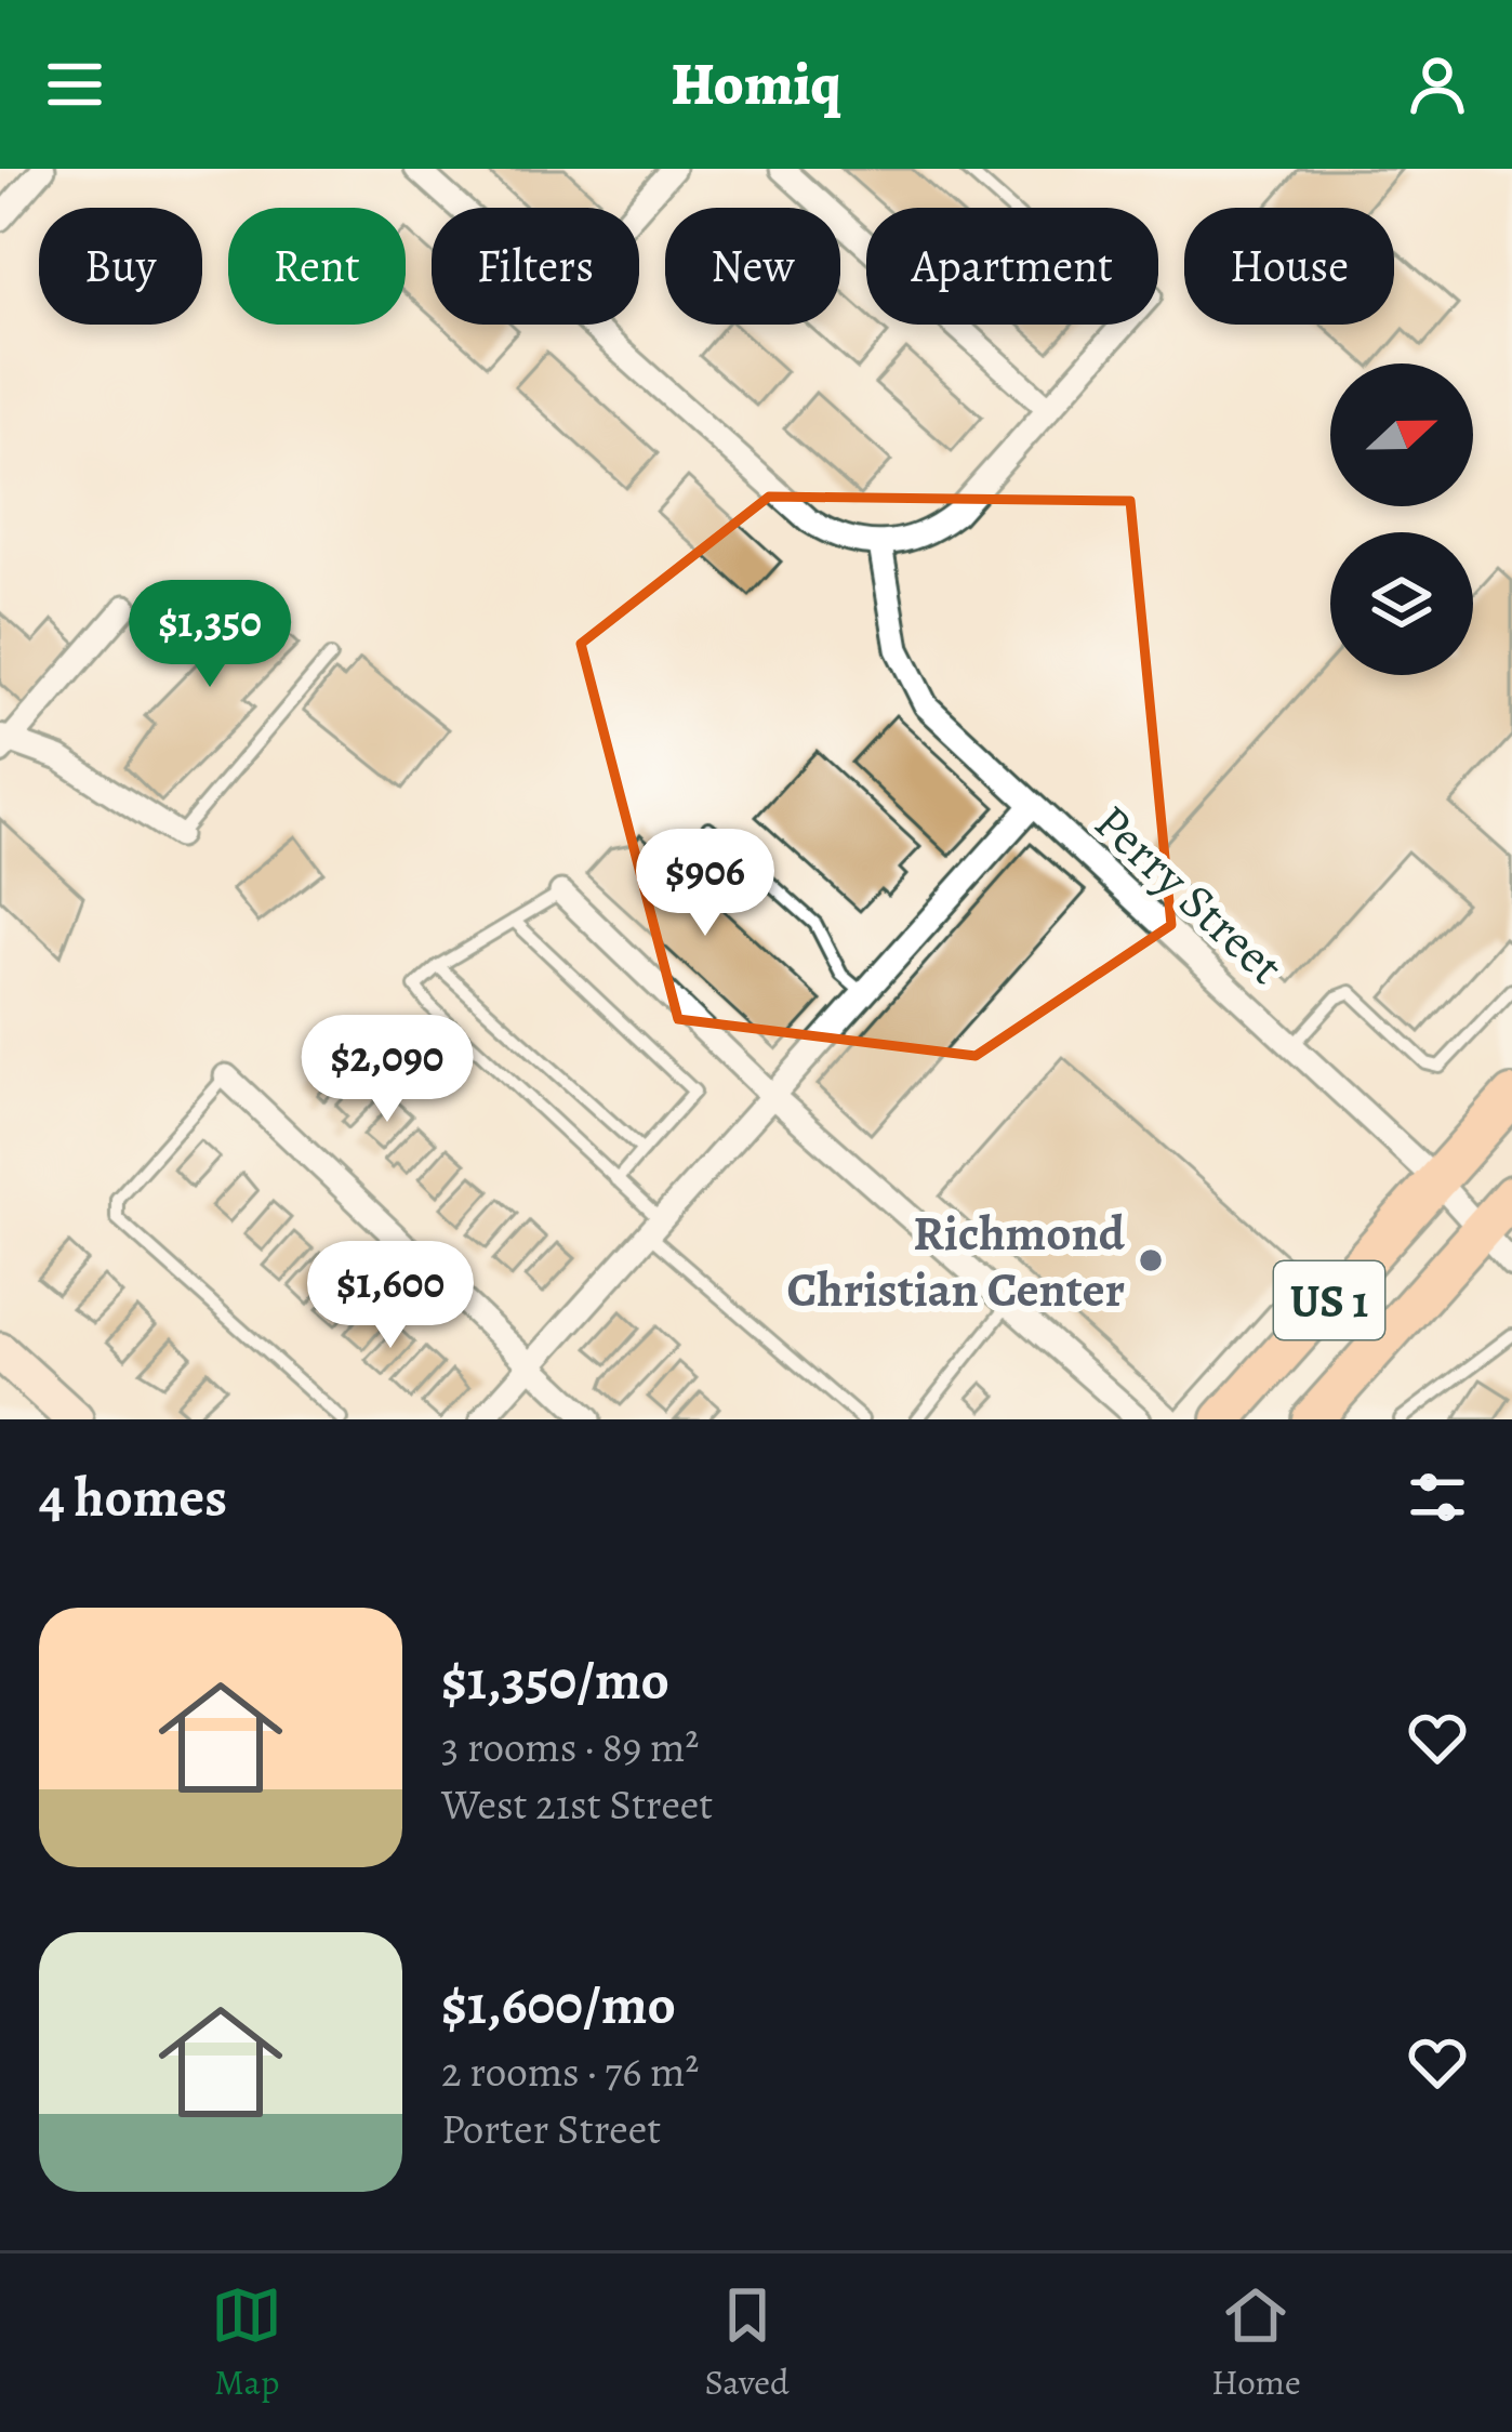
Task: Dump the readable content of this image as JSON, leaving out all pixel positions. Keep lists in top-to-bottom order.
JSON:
{
  "streets": {
    "main road": ["US 1"],
    "street": ["Perry Street"]
  },
  "crossings": [
    ["Perry Street", "US 1"]
  ],
  "places": ["Richmond Christian Center"],
  "north": "right",
  "page": {
    "header": "Homiq",
    "chip": [
      "Buy",
      "Rent",
      "Filters",
      "New",
      "Apartment",
      "House"
    ],
    "price": [
      "$1,350",
      "$906",
      "$2,090",
      "$1,600"
    ],
    "heading": "4 homes",
    "list": [
      {
        "name": "$1,350/mo",
        "note": "3 rooms · 89 m² · West 21st Street"
      },
      {
        "name": "$1,600/mo",
        "note": "2 rooms · 76 m² · Porter Street"
      }
    ],
    "tabs": ["Map", "Saved", "Home"]
  }
}
